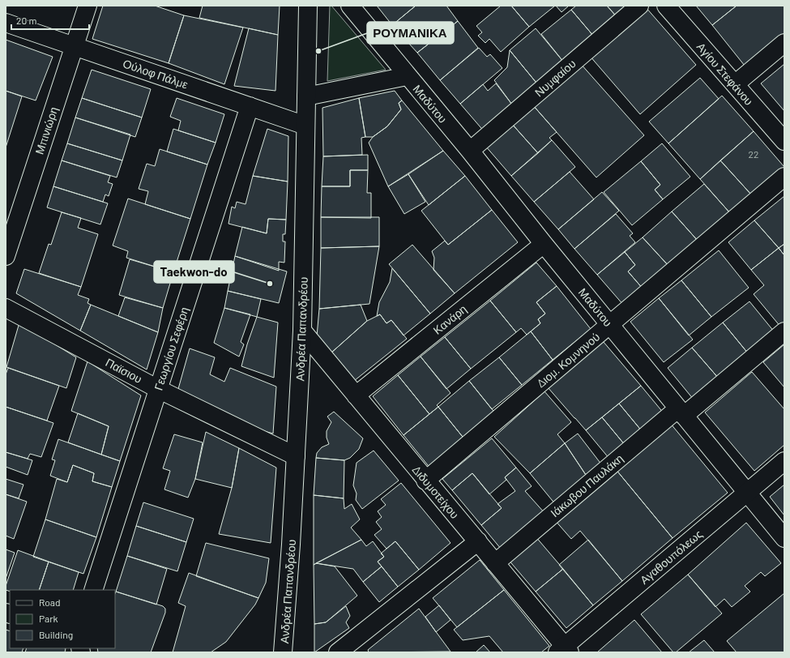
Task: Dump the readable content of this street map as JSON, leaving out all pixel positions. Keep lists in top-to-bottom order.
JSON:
{
  "streets": {
    "street": [
      "Ούλοφ Πάλμε",
      "Αγίου Στεφάνου",
      "Νυμφαίου",
      "Μαδύτου",
      "Μπινιώρη",
      "Κανάρη",
      "Ανδρέα Παπανδρέου",
      "Γεωργίου Σεφέρη",
      "Διομ. Κομνηνού",
      "Παϊσιου",
      "Ιάκωβου Παυλάκη",
      "Διδυμοτείχου",
      "Αγαθουπόλεως"
    ]
  },
  "crossings": [
    ["Ούλοφ Πάλμε", "Μπινιώρη"],
    ["Ούλοφ Πάλμε", "Ανδρέα Παπανδρέου"],
    ["Ούλοφ Πάλμε", "Γεωργίου Σεφέρη"],
    ["Νυμφαίου", "Μαδύτου"],
    ["Μαδύτου", "Κανάρη"],
    ["Μαδύτου", "Ανδρέα Παπανδρέου"],
    ["Μαδύτου", "Διομ. Κομνηνού"],
    ["Μαδύτου", "Ιάκωβου Παυλάκη"],
    ["Μαδύτου", "Αγαθουπόλεως"],
    ["Κανάρη", "Διδυμοτείχου"],
    ["Ανδρέα Παπανδρέου", "Παϊσιου"],
    ["Ανδρέα Παπανδρέου", "Διδυμοτείχου"],
    ["Γεωργίου Σεφέρη", "Παϊσιου"],
    ["Διομ. Κομνηνού", "Διδυμοτείχου"],
    ["Ιάκωβου Παυλάκη", "Διδυμοτείχου"],
    ["Διδυμοτείχου", "Αγαθουπόλεως"]
  ],
  "places": ["ΡΟΥΜΑΝΙΚΑ", "Taekwon-do"],
  "house_numbers": ["22"],
  "legend": ["Road", "Park", "Building"],
  "scale_bar": "20 m"
}
